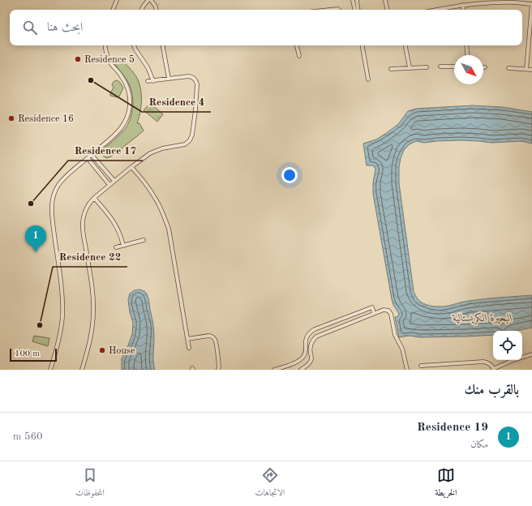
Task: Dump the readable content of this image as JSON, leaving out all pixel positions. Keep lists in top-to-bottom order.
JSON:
{
  "water": ["البحيرة الكريستالية"],
  "places": [
    "Residence 5",
    "Residence 4",
    "Residence 16",
    "Residence 17",
    "Residence 22",
    "House"
  ],
  "scale_bar": "100 m",
  "north": "bottom right",
  "page": {
    "search": "ابحث هنا",
    "pins": "1",
    "scale": "100 m",
    "heading": "بالقرب منك",
    "list": [
      {
        "mark": "1",
        "name": "Residence 19",
        "note": "مكان",
        "value": "560 m"
      }
    ],
    "nav": ["الخريطة", "الاتجاهات", "المحفوظات"]
  }
}
